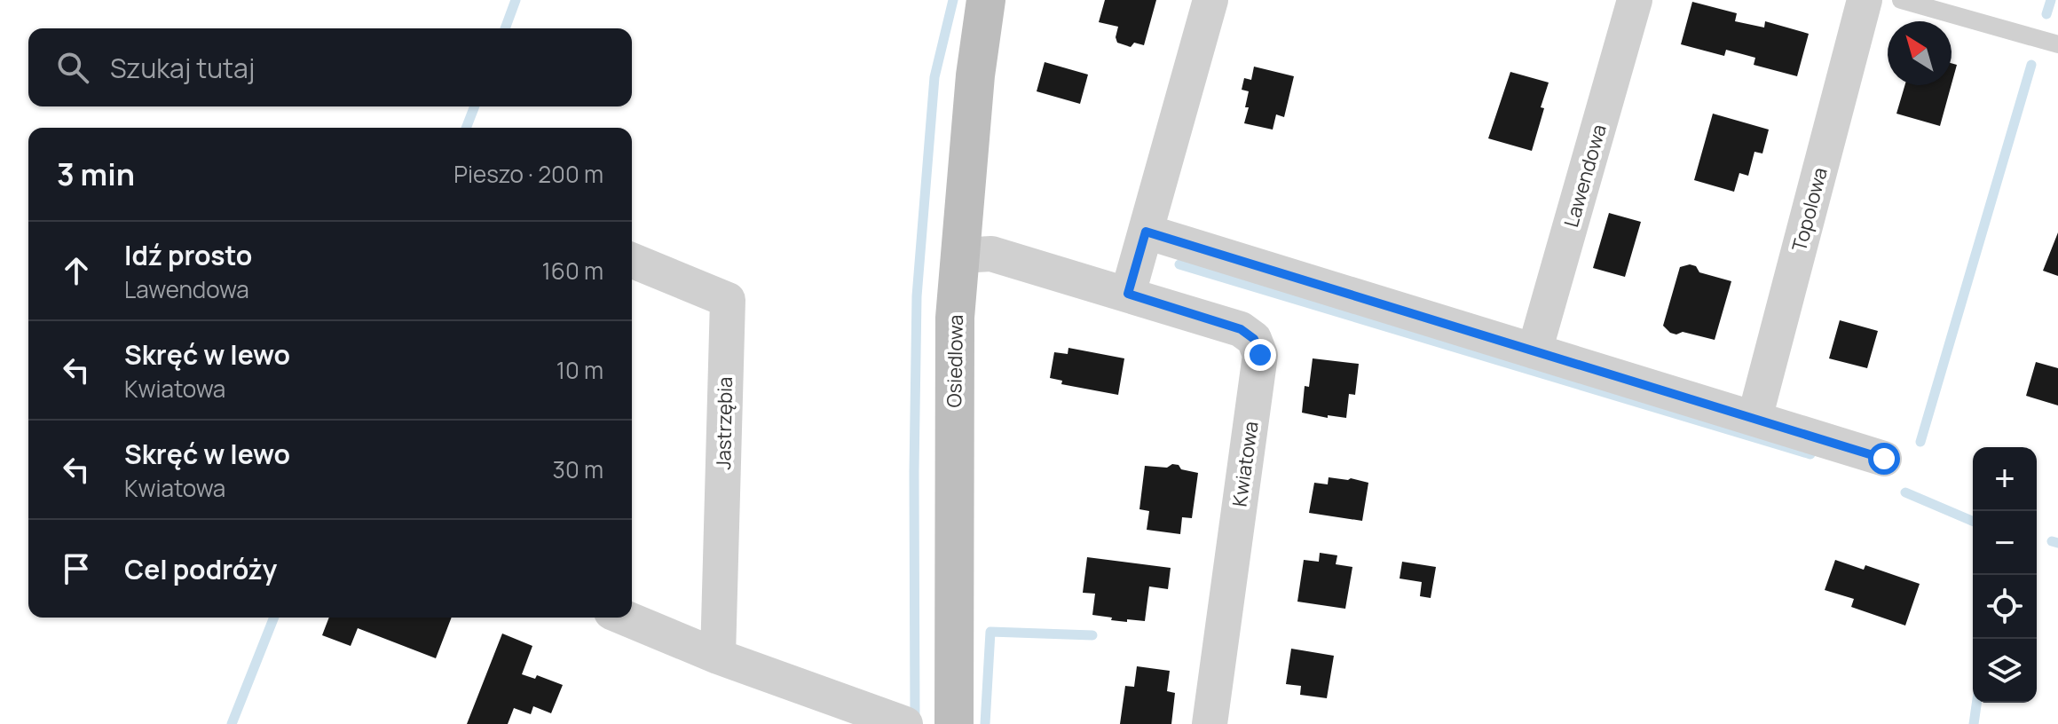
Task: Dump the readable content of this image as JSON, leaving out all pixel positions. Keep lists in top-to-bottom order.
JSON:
{
  "streets": {
    "street": [
      "Lawendowa",
      "Topolowa",
      "Osiedlowa",
      "Jastrzębia",
      "Kwiatowa"
    ]
  },
  "crossings": [
    ["Osiedlowa", "Kwiatowa"]
  ],
  "north": "top left",
  "page": {
    "search": "Szukaj tutaj",
    "heading": ["3 min", "Pieszo · 200 m"],
    "list": [
      ["Idź prosto", "Lawendowa", "160 m"],
      ["Skręć w lewo", "Kwiatowa", "10 m"],
      ["Skręć w lewo", "Kwiatowa", "30 m"],
      "Cel podróży"
    ],
    "map_buttons": ["+", "−"]
  }
}
